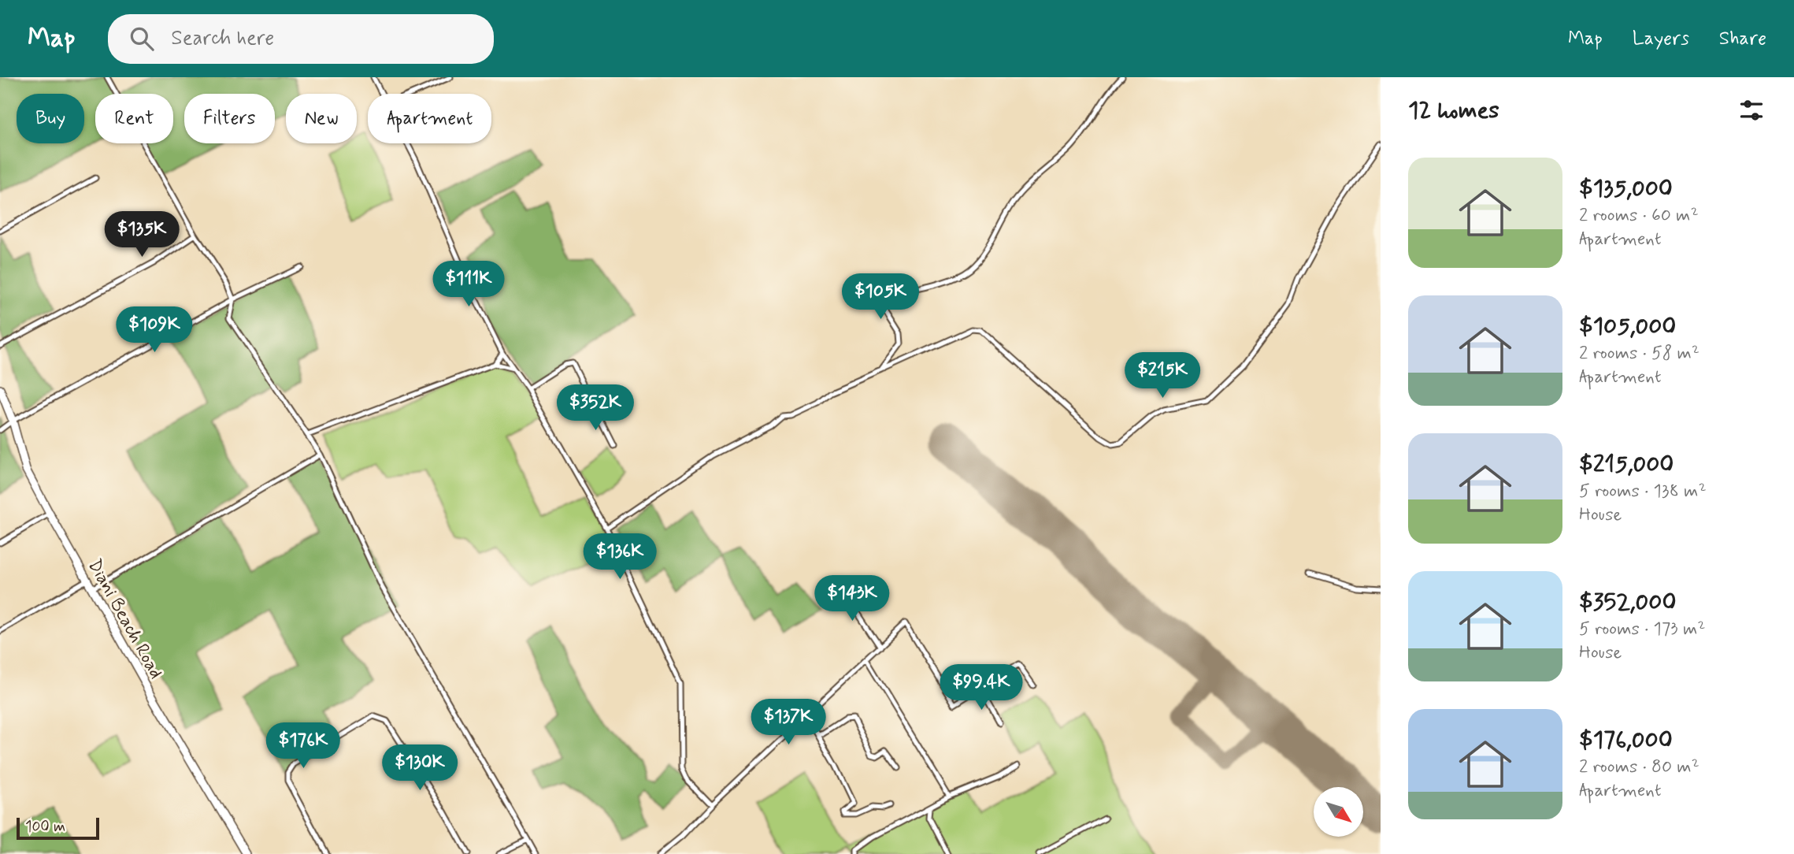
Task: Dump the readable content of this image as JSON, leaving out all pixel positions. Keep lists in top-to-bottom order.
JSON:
{
  "streets": {
    "main road": ["Diani Beach Road"]
  },
  "scale_bar": "100 m",
  "north": "bottom right",
  "page": {
    "header": "Map",
    "search": "Search here",
    "nav": ["Map", "Layers", "Share"],
    "heading": "12 homes",
    "chip": [
      "Buy",
      "Rent",
      "Filters",
      "New",
      "Apartment"
    ],
    "list": [
      {
        "name": "$135,000",
        "note": "2 rooms · 60 m² · Apartment"
      },
      {
        "name": "$105,000",
        "note": "2 rooms · 58 m² · Apartment"
      },
      {
        "name": "$215,000",
        "note": "5 rooms · 138 m² · House"
      },
      {
        "name": "$352,000",
        "note": "5 rooms · 173 m² · House"
      },
      {
        "name": "$176,000",
        "note": "2 rooms · 80 m² · Apartment"
      }
    ],
    "price": [
      "$135K",
      "$111K",
      "$105K",
      "$109K",
      "$215K",
      "$352K",
      "$136K",
      "$143K",
      "$99.4K",
      "$137K",
      "$176K",
      "$130K"
    ],
    "scale": "100 m"
  }
}
